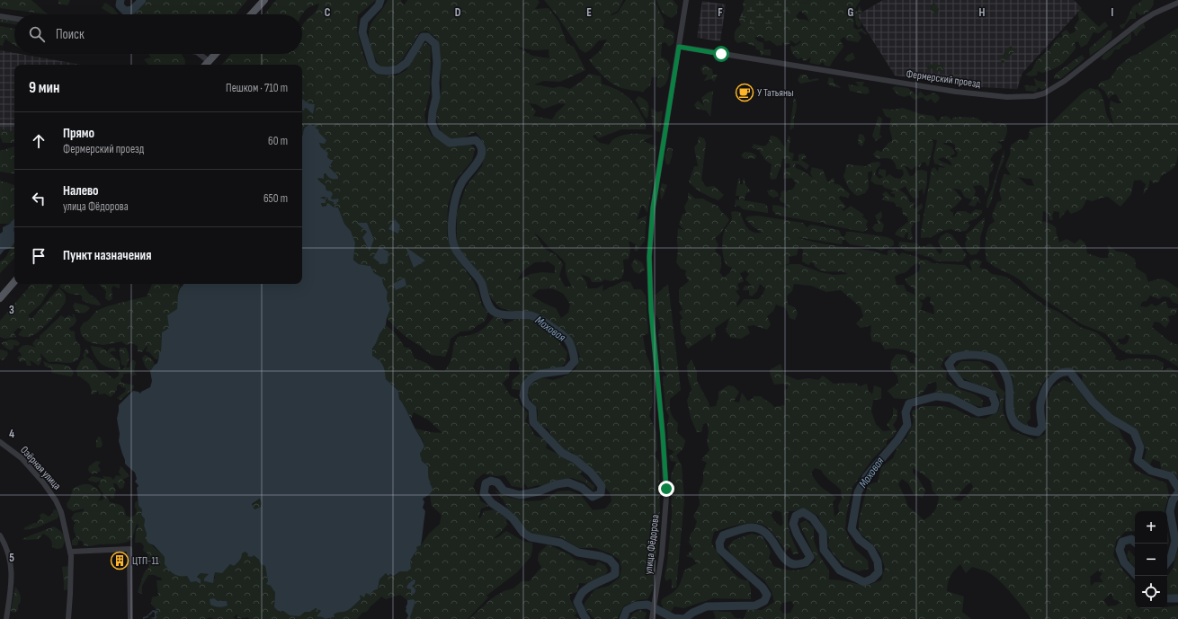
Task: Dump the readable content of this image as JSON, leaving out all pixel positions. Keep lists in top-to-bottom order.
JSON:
{
  "streets": {
    "street": ["Фермерский проезд", "Озёрная улица", "улица Фёдорова"]
  },
  "crossings": [
    ["Фермерский проезд", "улица Фёдорова"]
  ],
  "water": ["Моховая"],
  "places": {
    "cafe": ["У Татьяны"],
    "building": ["ЦТП-11"]
  },
  "page": {
    "search": "Поиск",
    "heading": ["9 мин", "Пешком · 710 m"],
    "list": [
      ["Прямо", "Фермерский проезд", "60 m"],
      ["Налево", "улица Фёдорова", "650 m"],
      "Пункт назначения"
    ],
    "map_buttons": ["+", "−"]
  },
  "grid": {
    "columns": [
      "C",
      "D",
      "E",
      "F",
      "G",
      "H",
      "I"
    ],
    "rows": ["3", "4", "5"]
  }
}
